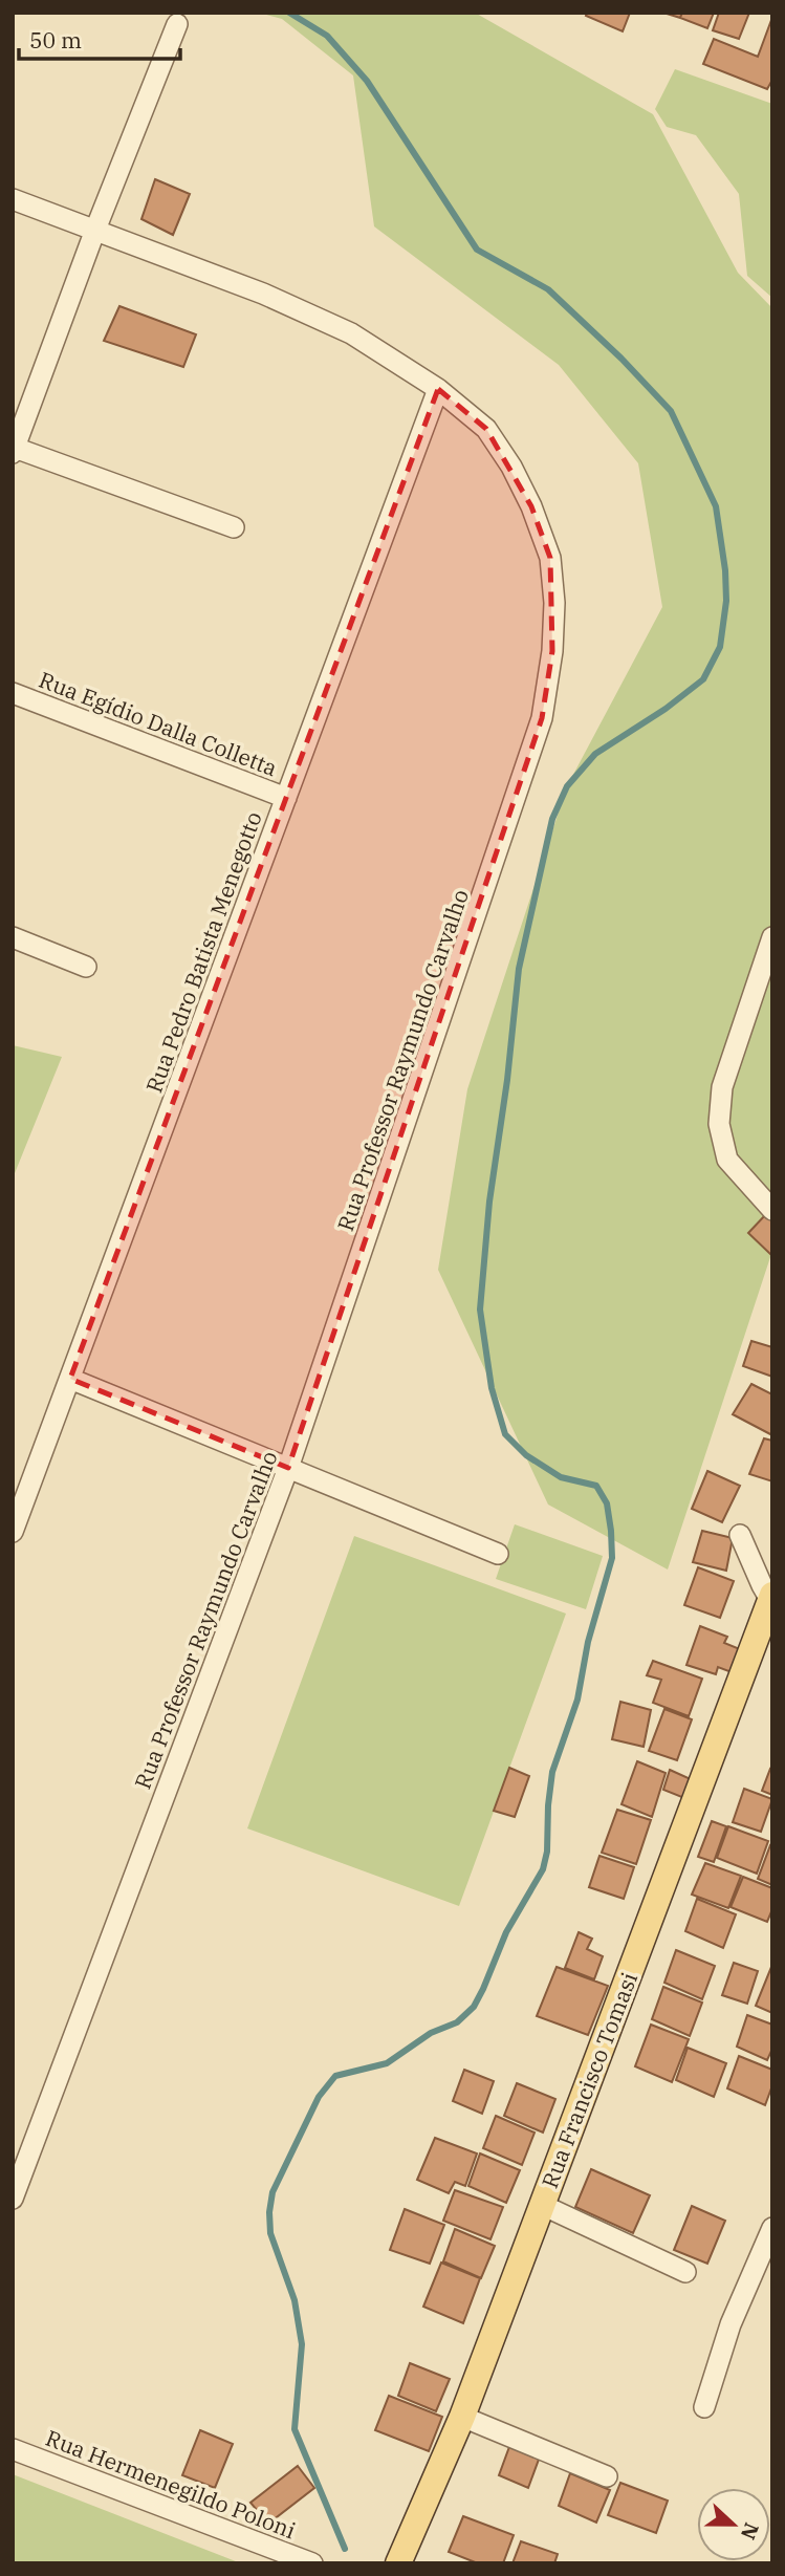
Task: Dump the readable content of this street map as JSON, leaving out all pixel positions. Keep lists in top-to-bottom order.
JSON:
{
  "streets": {
    "main road": ["Rua Francisco Tomasi"],
    "street": [
      "Rua Egídio Dalla Colletta",
      "Rua Pedro Batista Menegotto",
      "Rua Professor Raymundo Carvalho",
      "Rua Hermenegildo Poloni"
    ]
  },
  "crossings": [
    ["Rua Egídio Dalla Colletta", "Rua Pedro Batista Menegotto"],
    ["Rua Pedro Batista Menegotto", "Rua Professor Raymundo Carvalho"]
  ],
  "scale_bar": "50 m",
  "north": "right"
}
